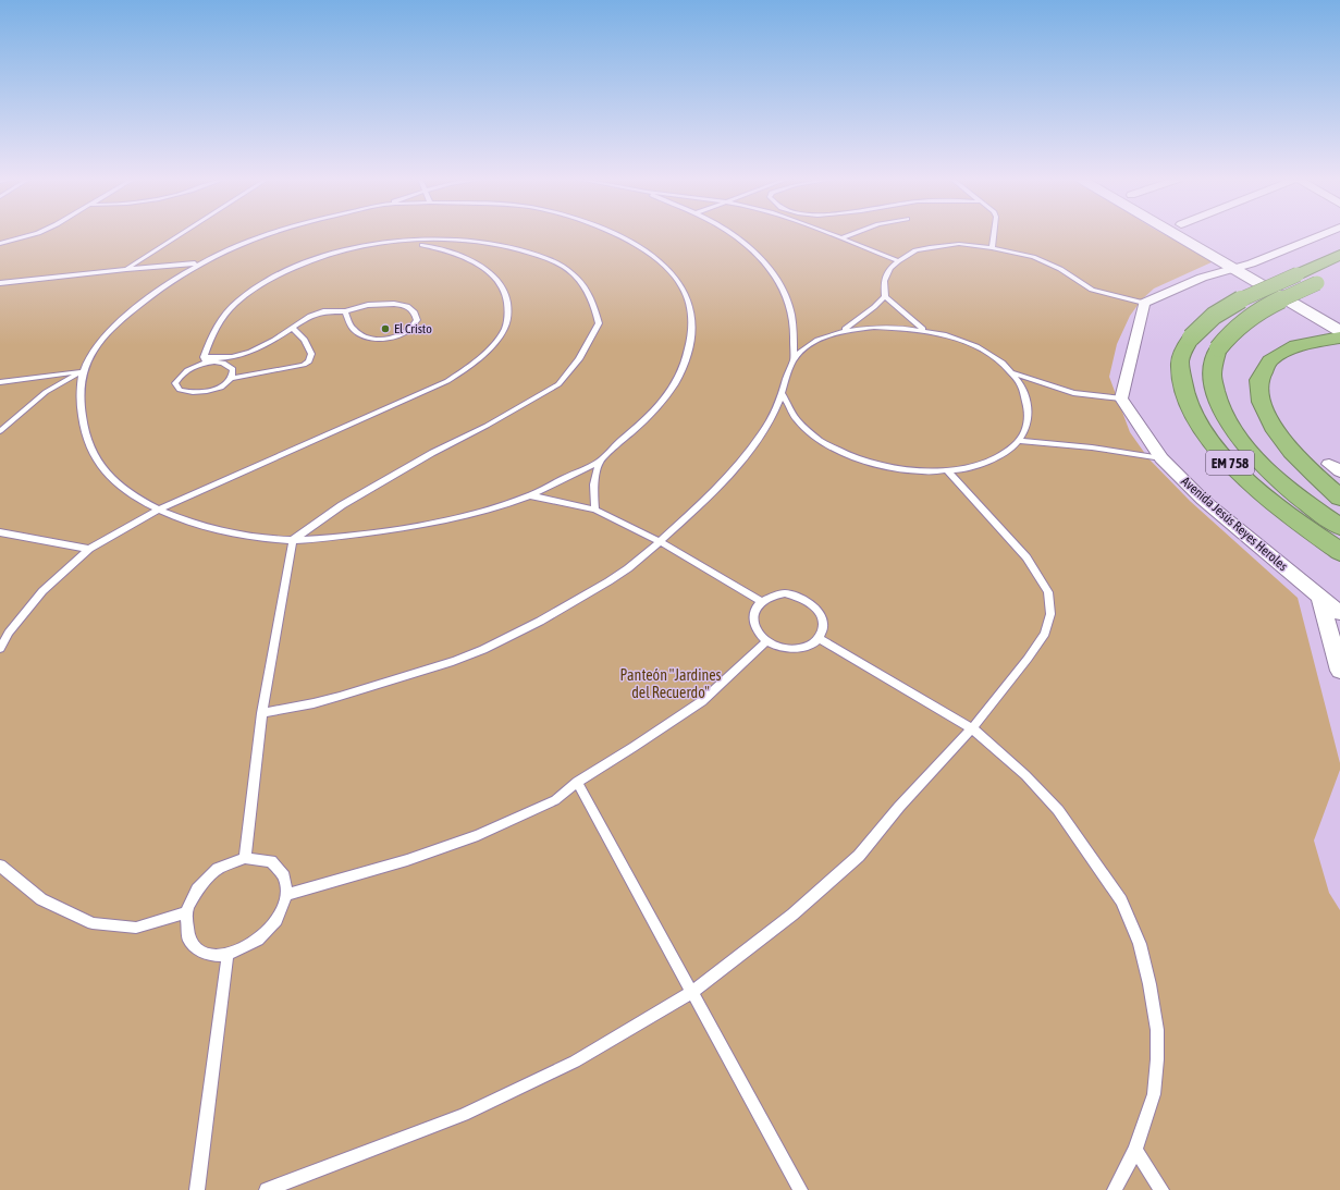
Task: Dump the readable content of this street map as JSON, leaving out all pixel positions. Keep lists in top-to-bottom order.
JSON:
{
  "streets": {
    "highway": ["EM 758"],
    "street": ["Avenida Jesús Reyes Heroles"]
  },
  "parks": ["Panteón \"Jardines del Recuerdo\""],
  "places": ["El Cristo"]
}
